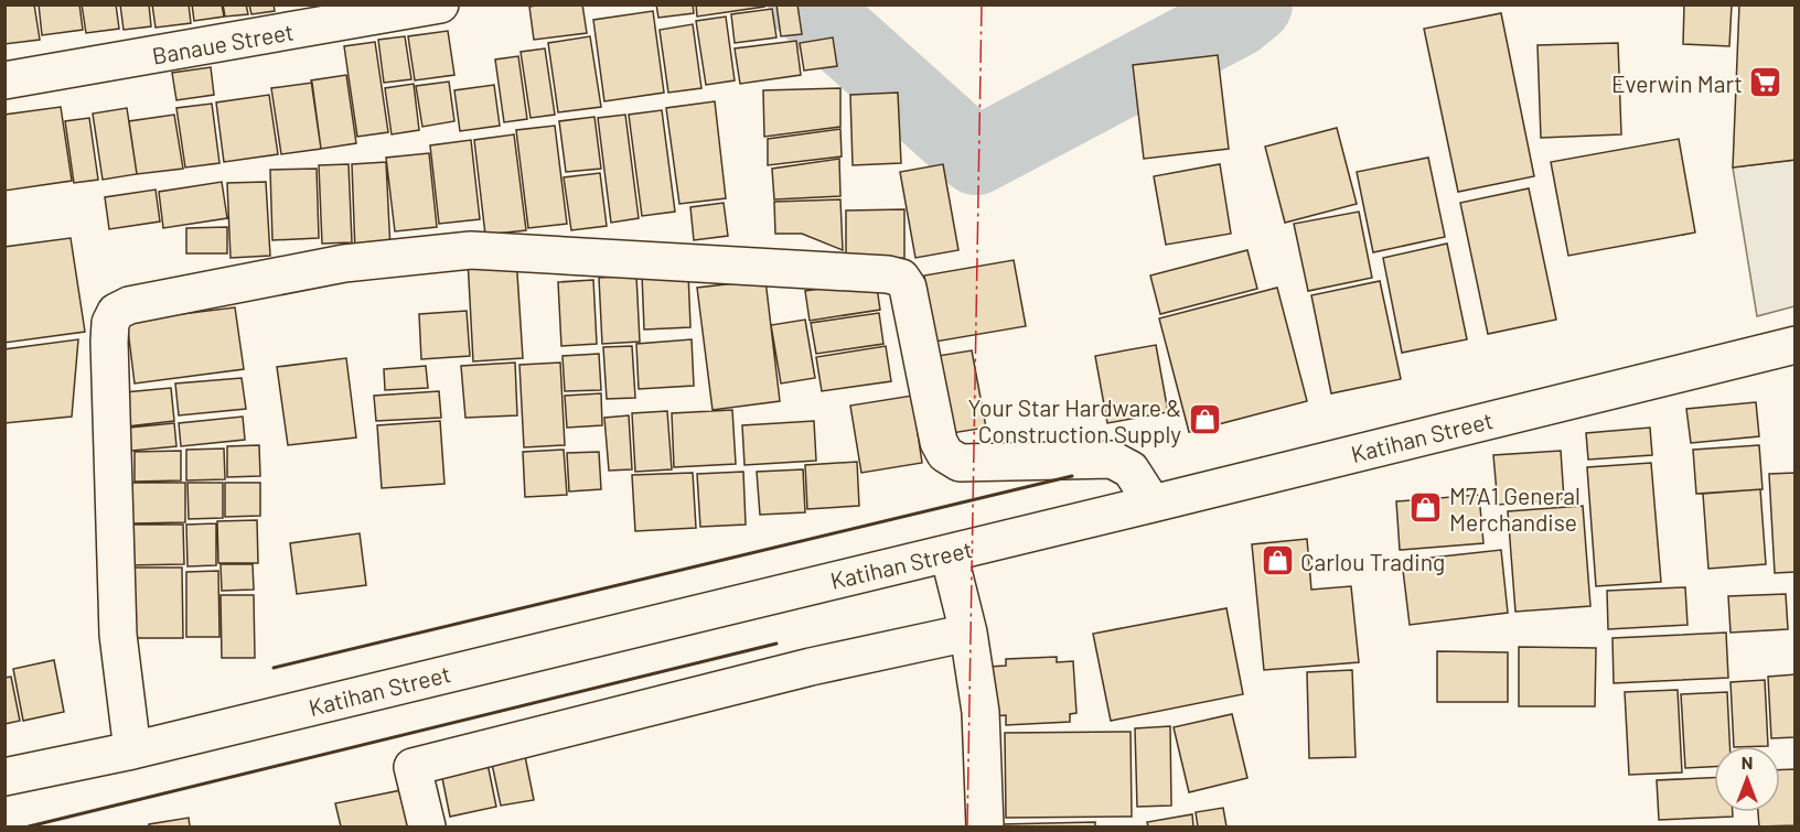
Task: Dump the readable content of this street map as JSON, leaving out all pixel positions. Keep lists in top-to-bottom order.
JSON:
{
  "streets": {
    "street": ["Banaue Street", "Katihan Street"]
  },
  "places": {
    "supermarket": ["Everwin Mart"],
    "shop": ["Your Star Hardware & Construction Supply", "M7A1 General Merchandise", "Carlou Trading"]
  },
  "north": "top"
}
